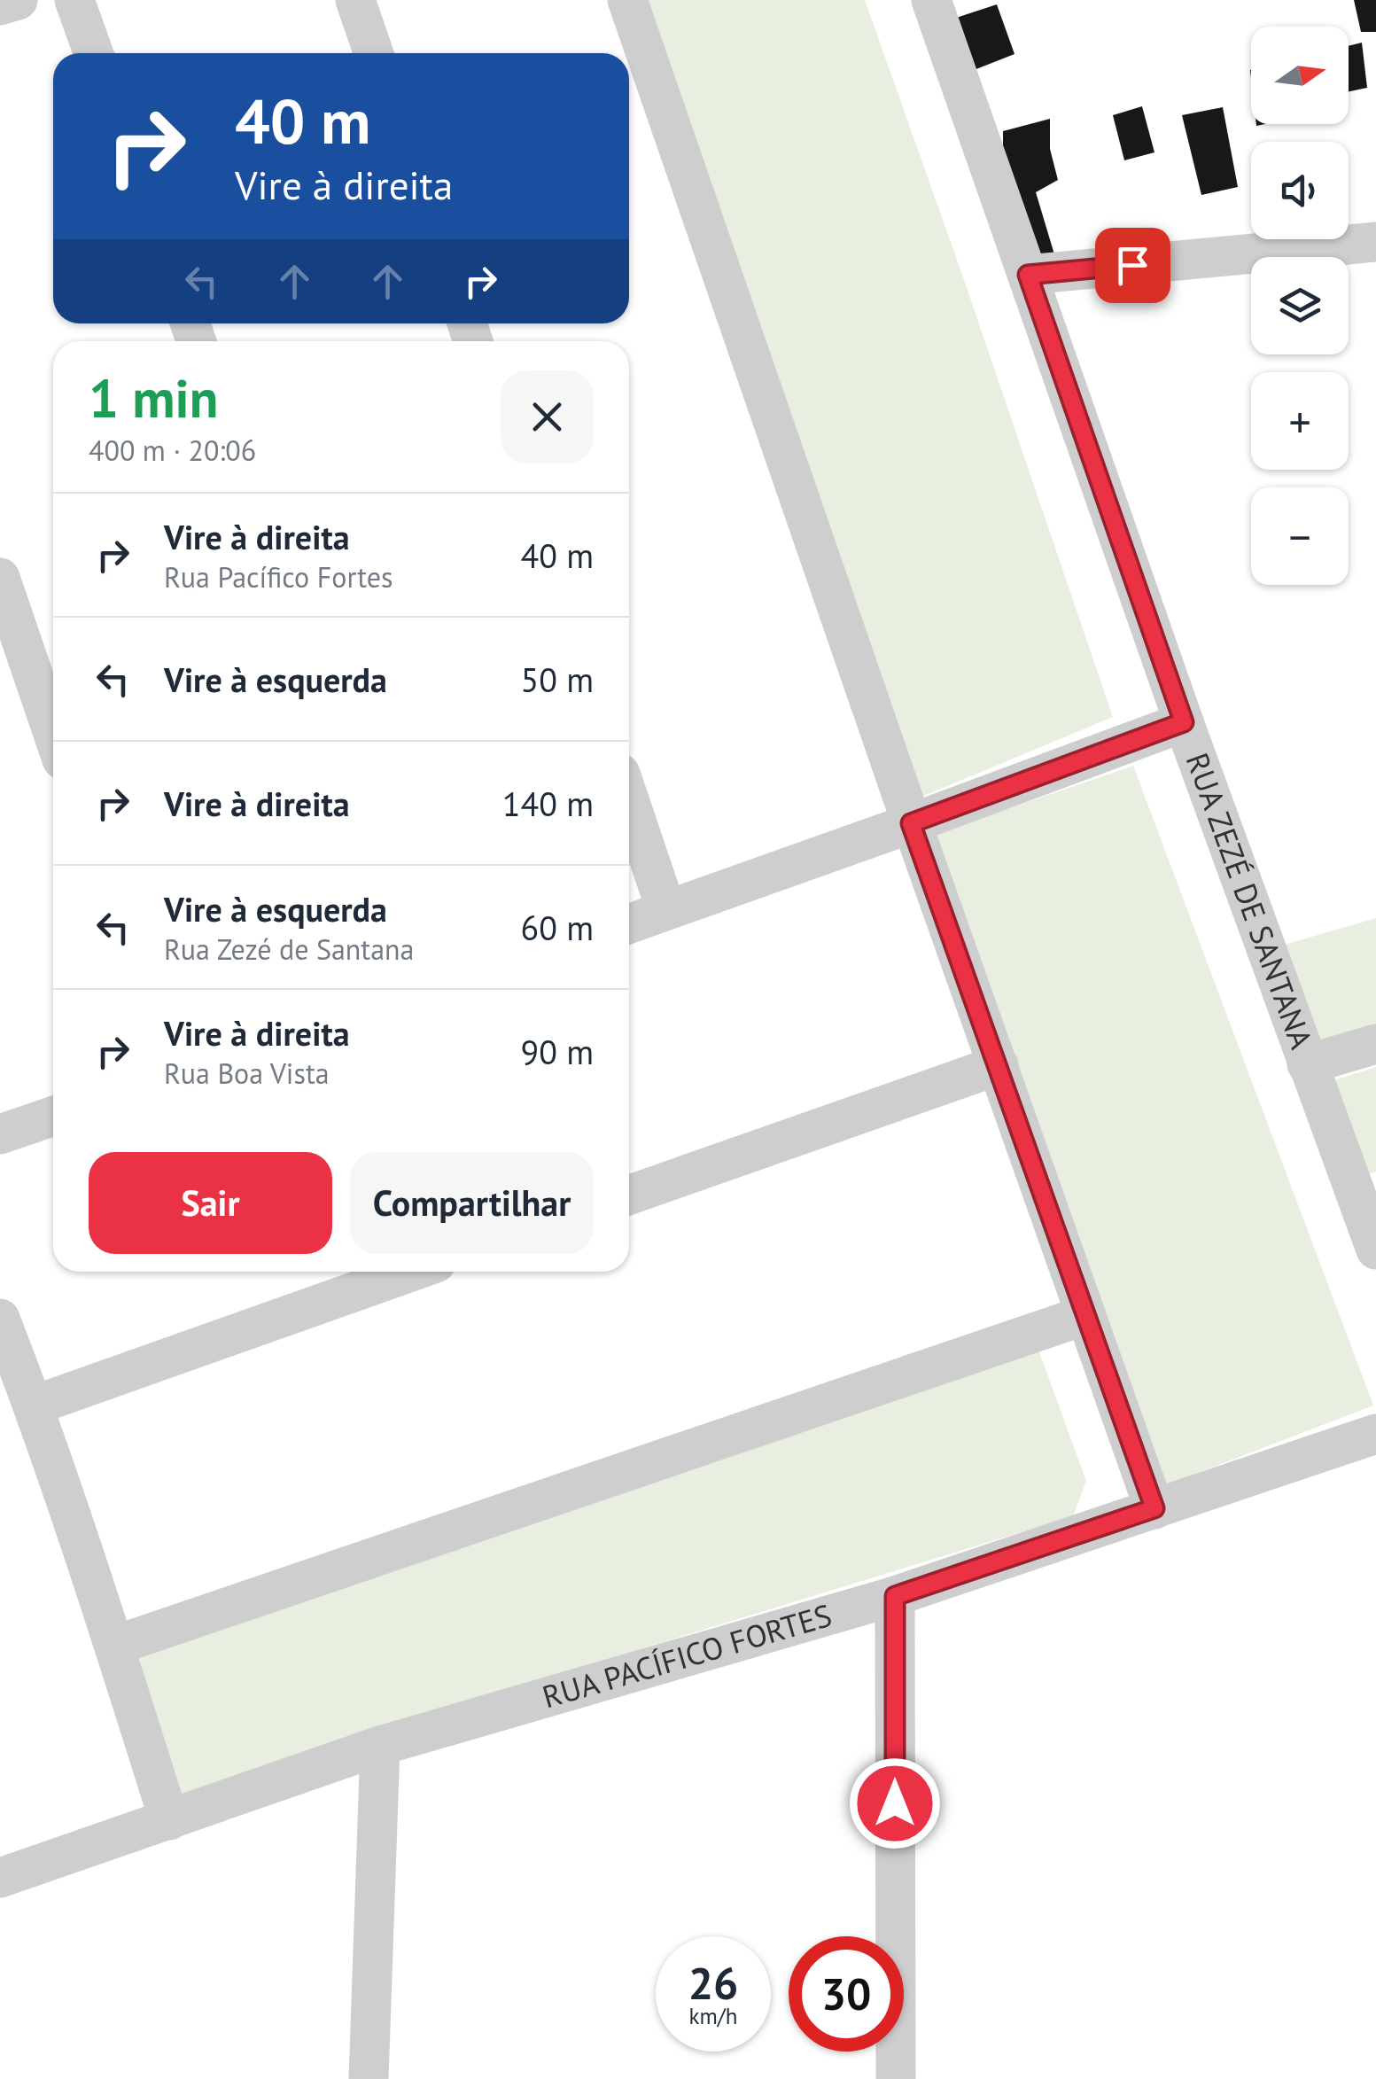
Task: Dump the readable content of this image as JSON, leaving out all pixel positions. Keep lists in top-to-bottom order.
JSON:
{
  "streets": {
    "street": ["RUA ZEZÉ DE SANTANA", "RUA PACÍFICO FORTES"]
  },
  "north": "right",
  "page": {
    "map_buttons": ["+", "−"],
    "turn": ["40 m", "Vire à direita"],
    "heading": ["1 min", "400 m · 20:06"],
    "list": [
      {
        "name": "Vire à direita",
        "note": "Rua Pacífico Fortes",
        "value": "40 m"
      },
      {
        "name": "Vire à esquerda",
        "value": "50 m"
      },
      {
        "name": "Vire à direita",
        "value": "140 m"
      },
      {
        "name": "Vire à esquerda",
        "note": "Rua Zezé de Santana",
        "value": "60 m"
      },
      {
        "name": "Vire à direita",
        "note": "Rua Boa Vista",
        "value": "90 m"
      }
    ],
    "buttons": ["Sair", "Compartilhar"],
    "speed": "26 km/h",
    "limit": "30"
  }
}
